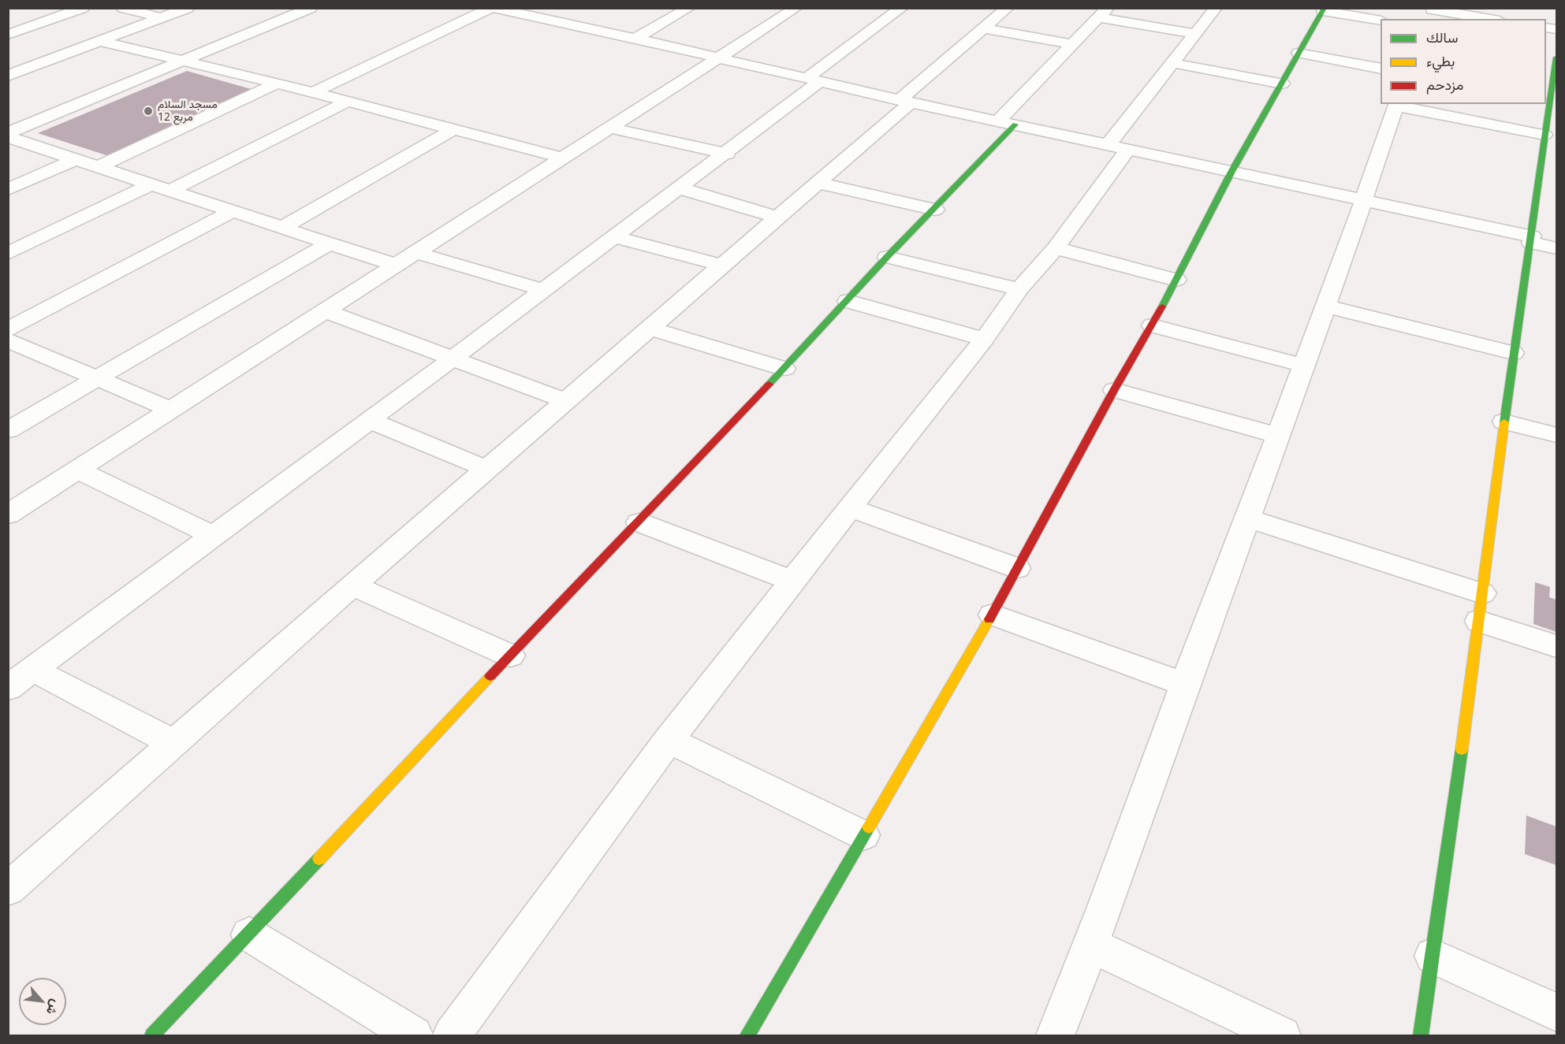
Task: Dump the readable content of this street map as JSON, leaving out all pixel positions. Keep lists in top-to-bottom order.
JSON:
{
  "places": ["مسجد السلام مربع 12"],
  "legend": ["سالك", "بطيء", "مزدحم"],
  "north": "bottom right"
}
